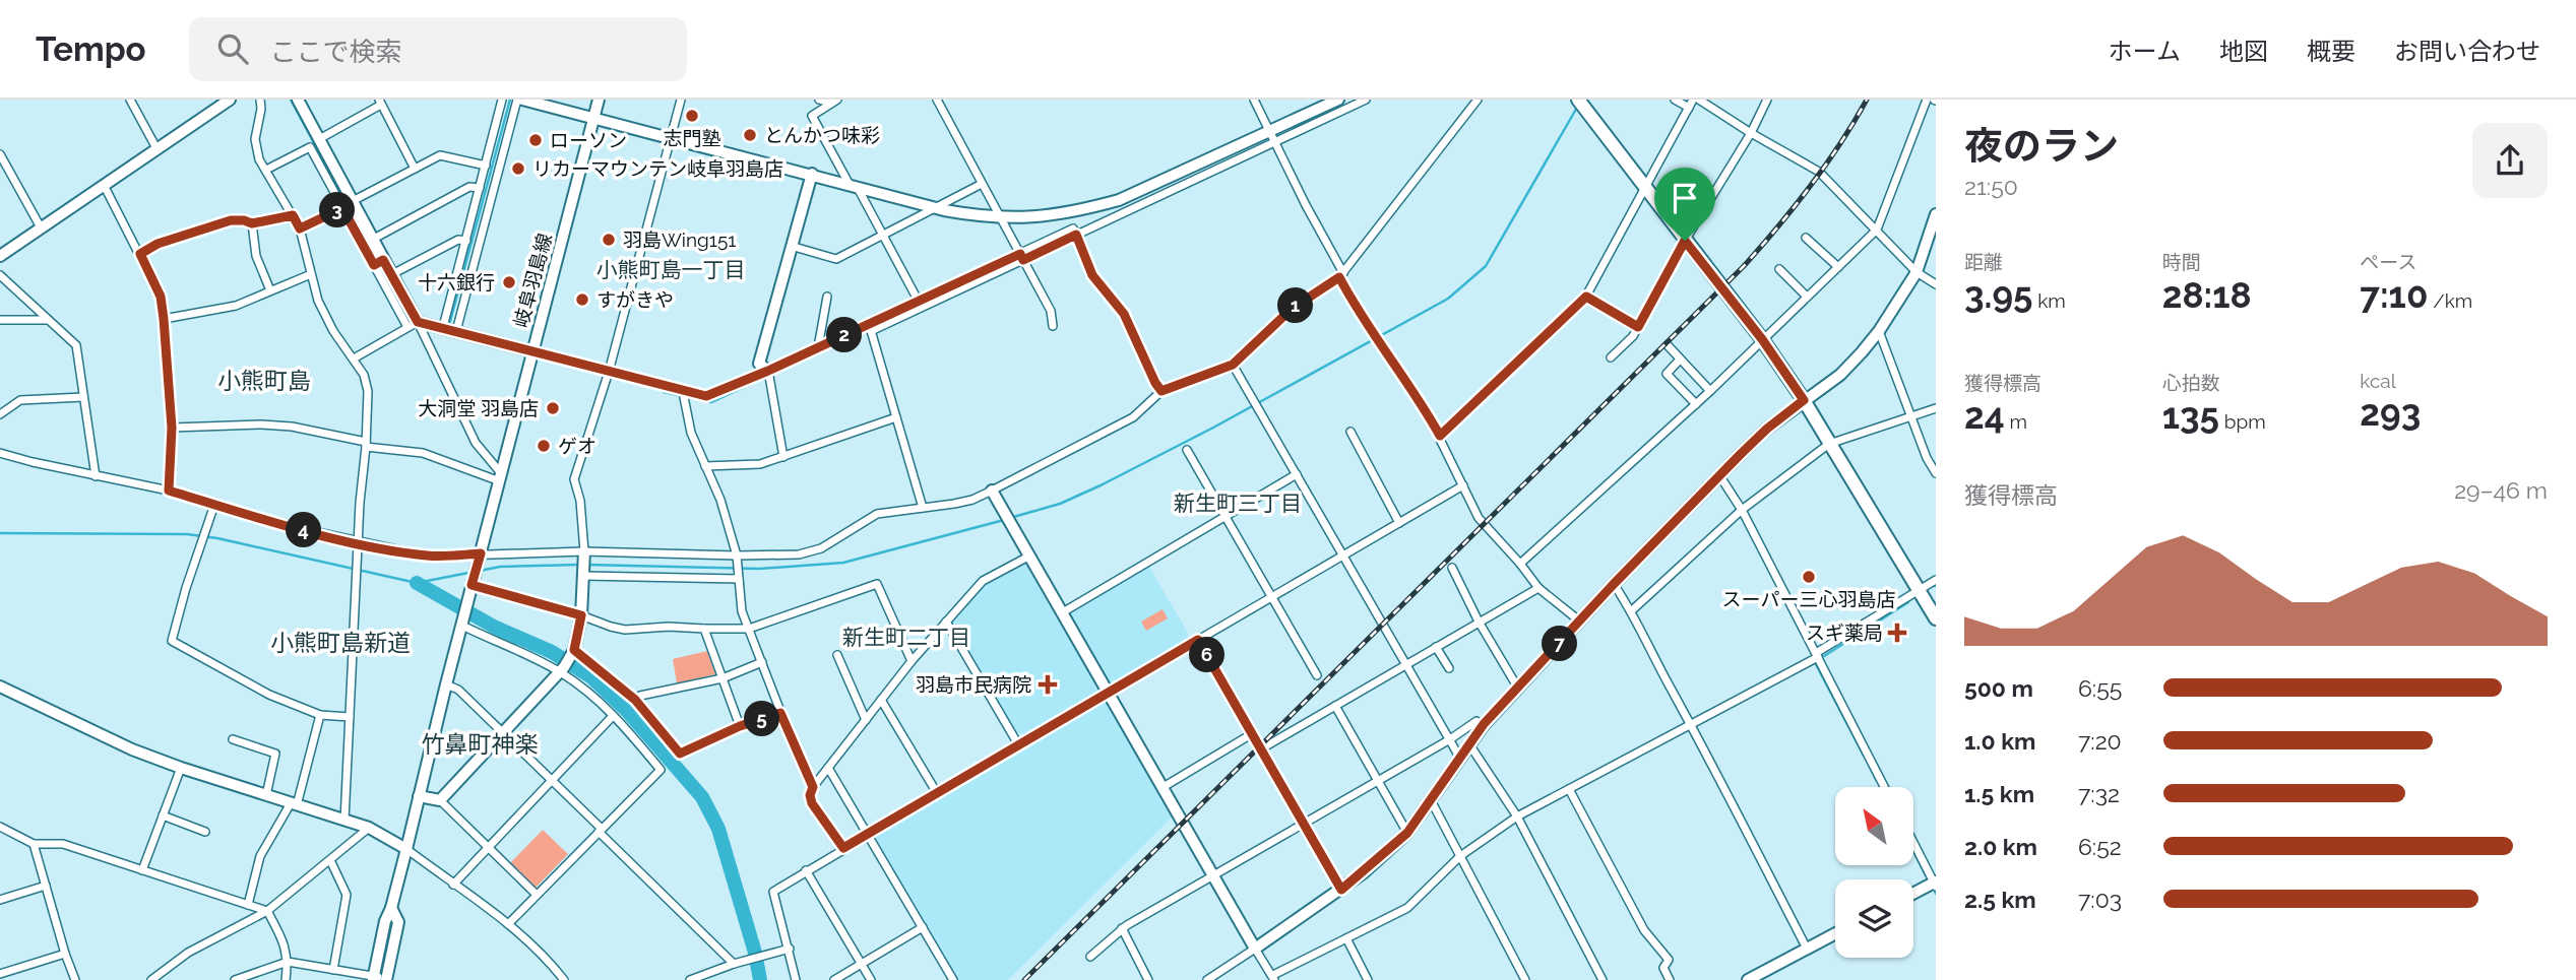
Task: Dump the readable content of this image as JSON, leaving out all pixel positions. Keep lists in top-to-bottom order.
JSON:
{
  "streets": {
    "street": ["岐阜羽島線"]
  },
  "districts": [
    "小熊町島一丁目",
    "小熊町島",
    "新生町三丁目",
    "新生町二丁目",
    "小熊町島新道",
    "竹鼻町神楽"
  ],
  "places": {
    "other": [
      "志門塾",
      "とんかつ味彩",
      "ローソン",
      "リカーマウンテン岐阜羽島店",
      "羽島Wing151",
      "十六銀行",
      "すがきや",
      "大洞堂 羽島店",
      "ゲオ",
      "スーパー三心羽島店"
    ],
    "health": ["スギ薬局", "羽島市民病院"]
  },
  "north": "top left",
  "page": {
    "header": "Tempo",
    "search": "ここで検索",
    "nav": [
      "ホーム",
      "地図",
      "概要",
      "お問い合わせ"
    ],
    "heading": ["夜のラン", "21:50"],
    "pins": [
      "3",
      "1",
      "2",
      "4",
      "7",
      "6",
      "5"
    ],
    "stats": [
      ["距離", "3.95 km"],
      ["時間", "28:18"],
      ["ペース", "7:10 /km"],
      ["獲得標高", "24 m"],
      ["心拍数", "135 bpm"],
      ["kcal", "293"]
    ],
    "chart": ["獲得標高", "29–46 m"],
    "list": [
      {
        "name": "500 m",
        "note": "6:55"
      },
      {
        "name": "1.0 km",
        "note": "7:20"
      },
      {
        "name": "1.5 km",
        "note": "7:32"
      },
      {
        "name": "2.0 km",
        "note": "6:52"
      },
      {
        "name": "2.5 km",
        "note": "7:03"
      }
    ]
  }
}
